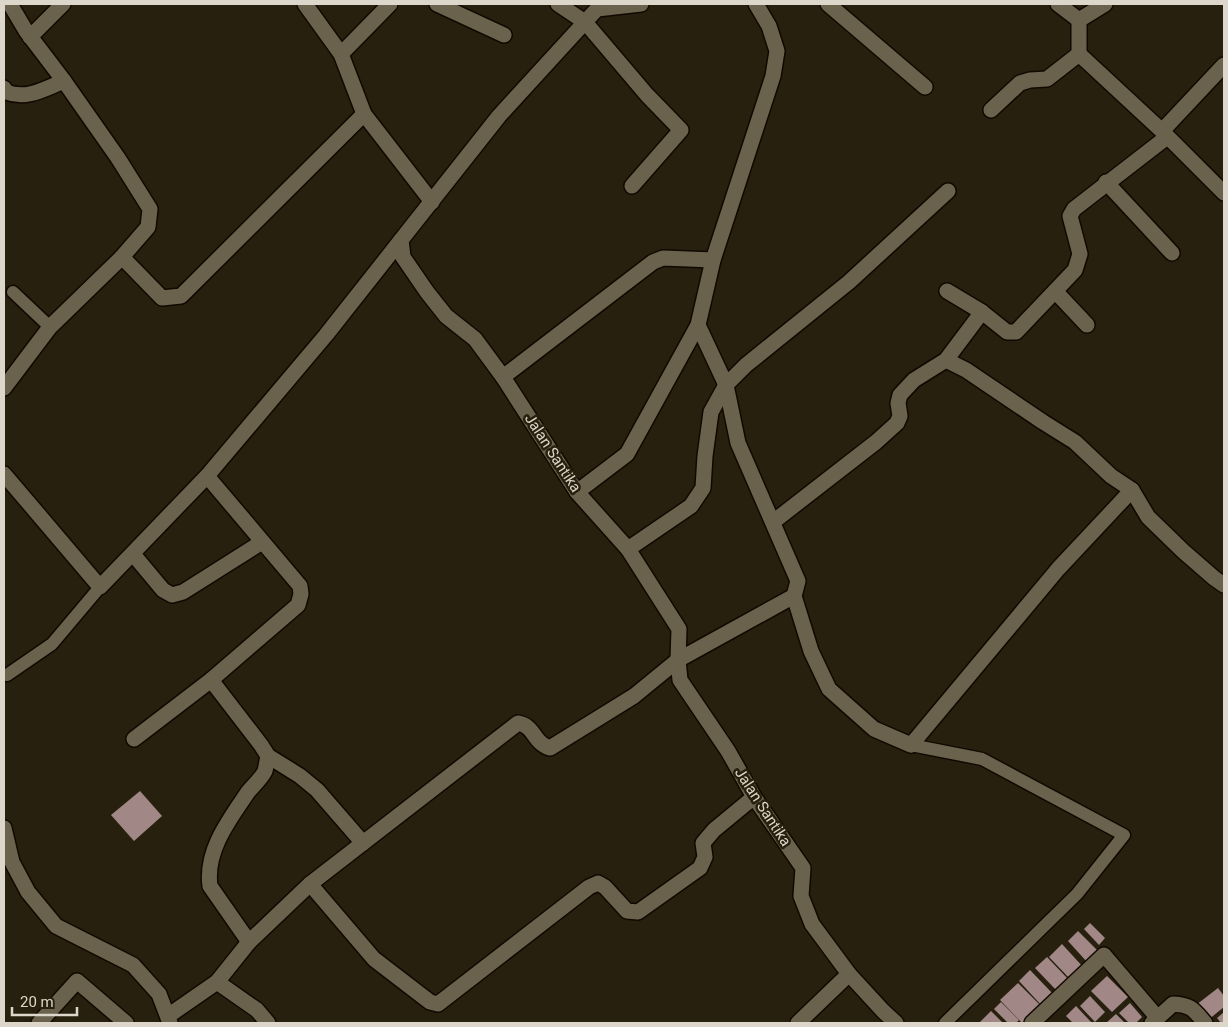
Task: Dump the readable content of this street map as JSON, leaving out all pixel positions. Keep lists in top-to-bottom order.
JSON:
{
  "streets": {
    "street": ["Jalan Santika"]
  },
  "scale_bar": "20 m"
}
